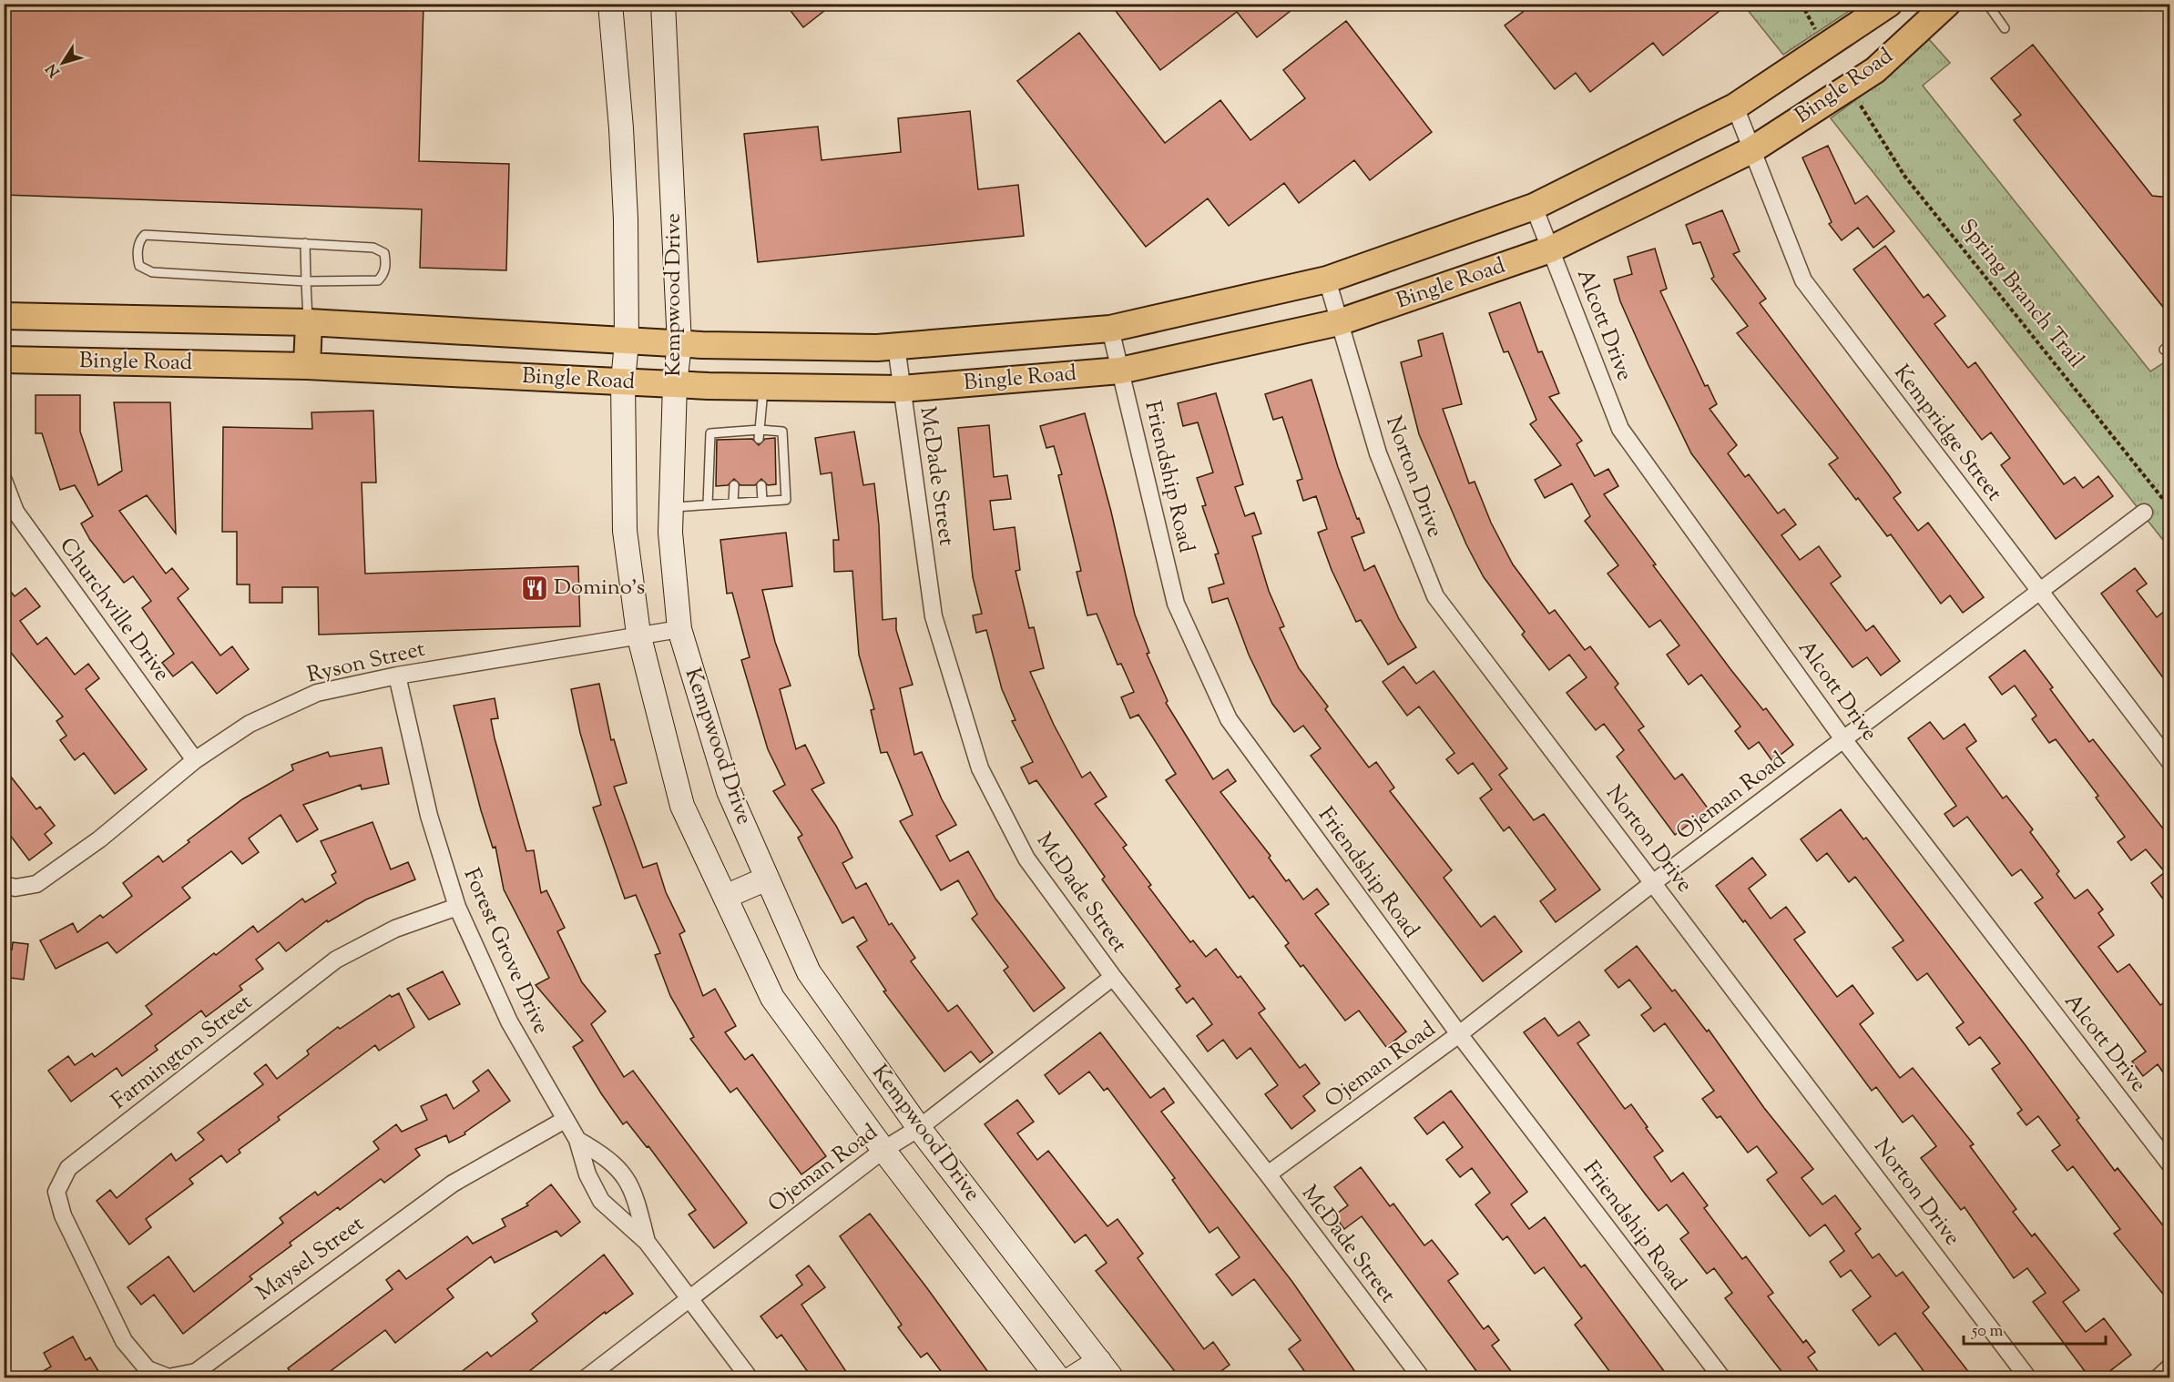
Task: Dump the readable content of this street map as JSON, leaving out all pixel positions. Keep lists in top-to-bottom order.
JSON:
{
  "streets": {
    "main road": ["Bingle Road", "Kempwood Drive"],
    "street": [
      "Alcott Drive",
      "Kempridge Street",
      "McDade Street",
      "Friendship Road",
      "Norton Drive",
      "Churchville Drive",
      "Ryson Street",
      "Ojeman Road",
      "Forest Grove Drive",
      "Farmington Street",
      "Maysel Street"
    ],
    "path": ["Spring Branch Trail"]
  },
  "crossings": [
    ["Bingle Road", "Kempwood Drive"],
    ["Bingle Road", "Alcott Drive"],
    ["Bingle Road", "Kempridge Street"],
    ["Bingle Road", "McDade Street"],
    ["Bingle Road", "Friendship Road"],
    ["Bingle Road", "Norton Drive"],
    ["Kempwood Drive", "Ryson Street"],
    ["Kempwood Drive", "Ojeman Road"],
    ["Alcott Drive", "Ojeman Road"],
    ["Kempridge Street", "Ojeman Road"],
    ["McDade Street", "Ojeman Road"],
    ["Friendship Road", "Ojeman Road"],
    ["Norton Drive", "Ojeman Road"],
    ["Churchville Drive", "Ryson Street"],
    ["Ryson Street", "Forest Grove Drive"],
    ["Ojeman Road", "Forest Grove Drive"],
    ["Forest Grove Drive", "Farmington Street"],
    ["Forest Grove Drive", "Maysel Street"],
    ["Farmington Street", "Maysel Street"]
  ],
  "places": {
    "restaurant": ["Domino's"]
  },
  "scale_bar": "50 m",
  "north": "bottom left"
}
